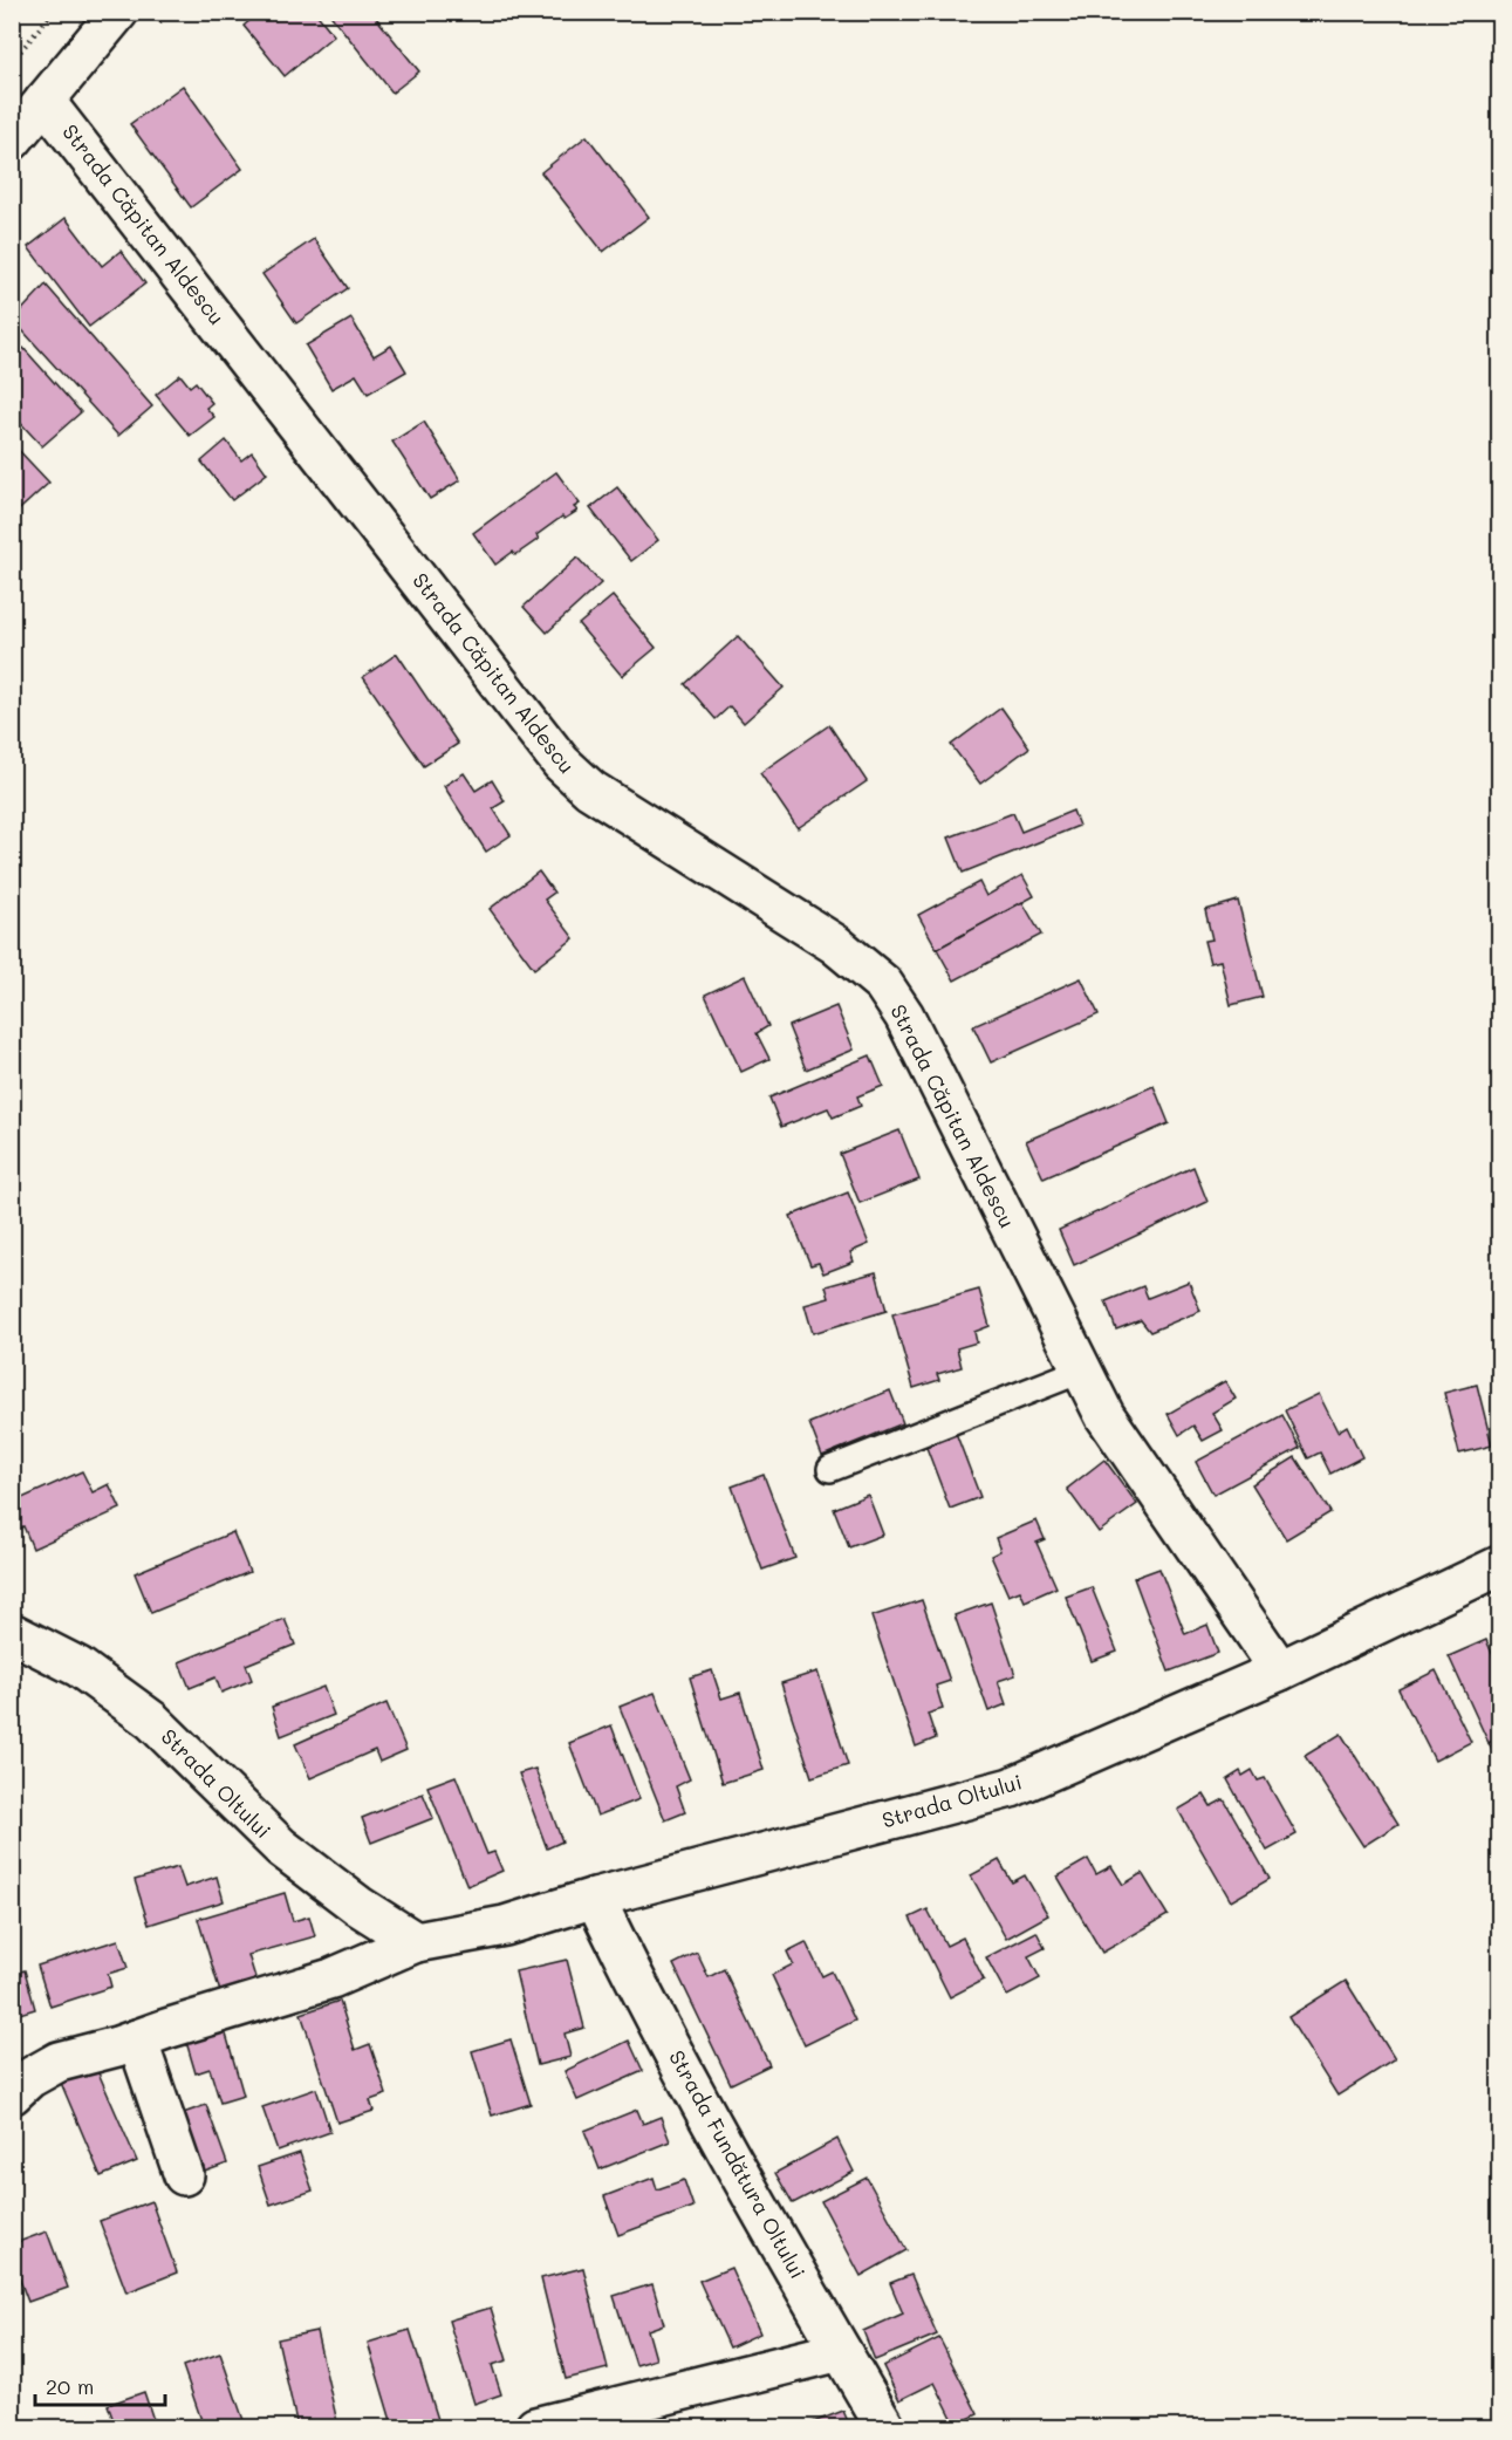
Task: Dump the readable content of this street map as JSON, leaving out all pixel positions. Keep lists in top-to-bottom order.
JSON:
{
  "streets": {
    "street": ["Strada Căpitan Aldescu", "Strada Oltului", "Strada Fundătura Oltului"]
  },
  "crossings": [
    ["Strada Căpitan Aldescu", "Strada Oltului"],
    ["Strada Oltului", "Strada Fundătura Oltului"]
  ],
  "scale_bar": "20 m"
}
